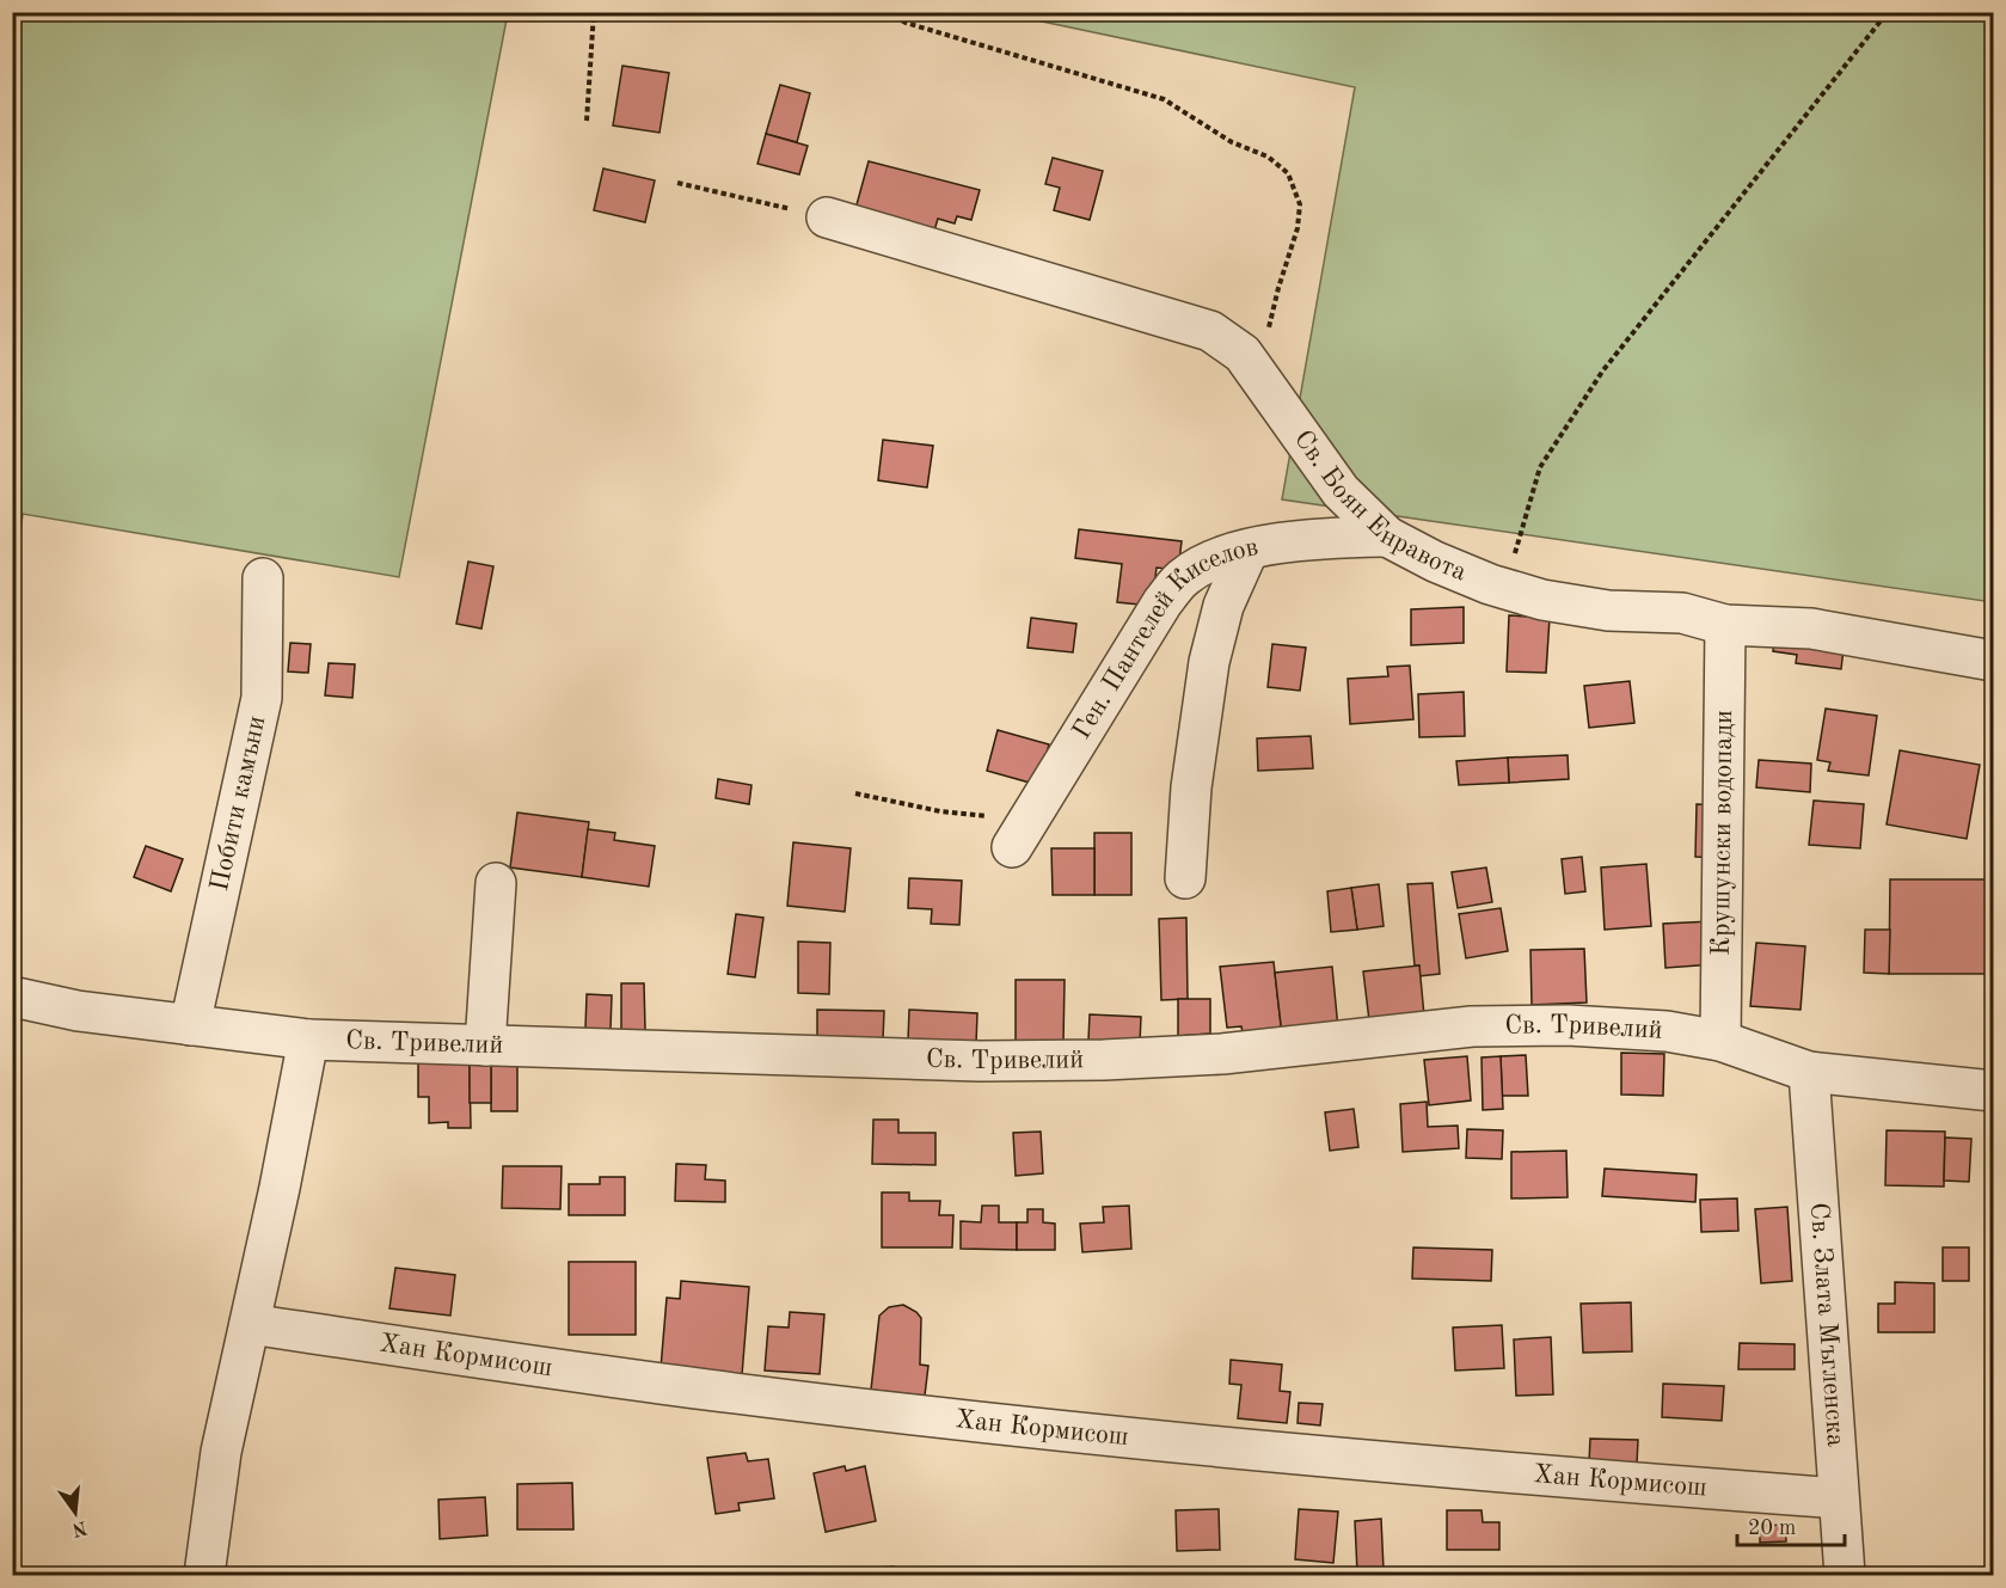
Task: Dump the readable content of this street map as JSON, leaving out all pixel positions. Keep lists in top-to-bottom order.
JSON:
{
  "streets": {
    "street": [
      "Св. Боян Енравота",
      "Ген. Пантелей Киселов",
      "Побити камъни",
      "Крушунски водопади",
      "Св. Тривелий",
      "Св. Злата Мъгленска",
      "Хан Кормисош"
    ]
  },
  "crossings": [
    ["Св. Боян Енравота", "Ген. Пантелей Киселов"],
    ["Св. Боян Енравота", "Крушунски водопади"],
    ["Побити камъни", "Св. Тривелий"],
    ["Крушунски водопади", "Св. Тривелий"],
    ["Св. Тривелий", "Св. Злата Мъгленска"],
    ["Св. Злата Мъгленска", "Хан Кормисош"]
  ],
  "scale_bar": "20 m",
  "north": "bottom"
}
